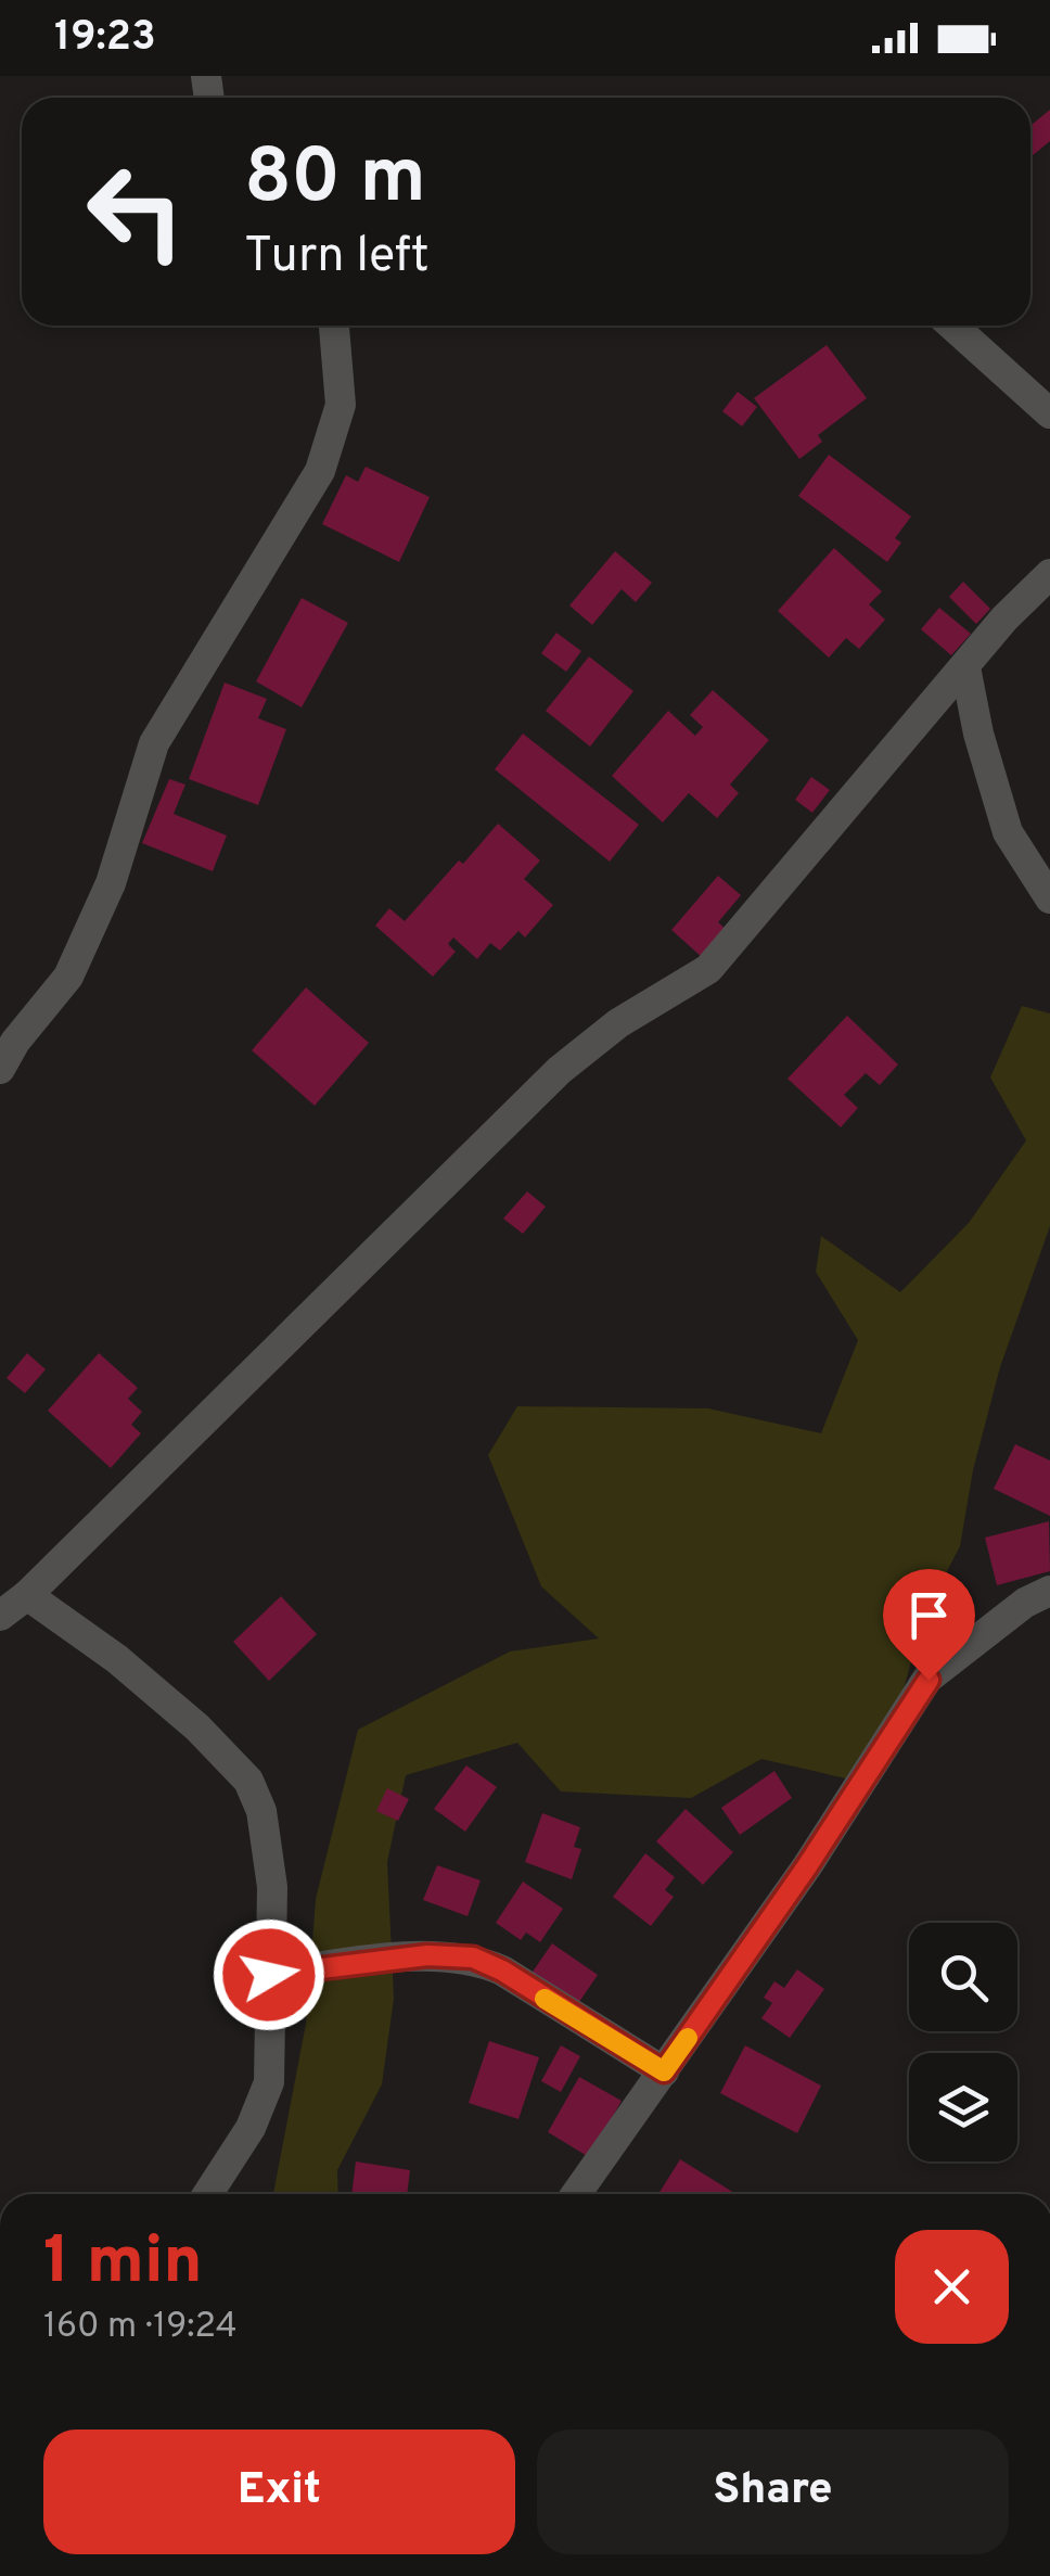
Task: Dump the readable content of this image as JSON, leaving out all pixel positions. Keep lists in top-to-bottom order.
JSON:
{
  "page": {
    "status": "19:23",
    "turn": ["80 m", "Turn left"],
    "heading": ["1 min", "160 m · 19:24"],
    "buttons": ["Exit", "Share"]
  }
}
